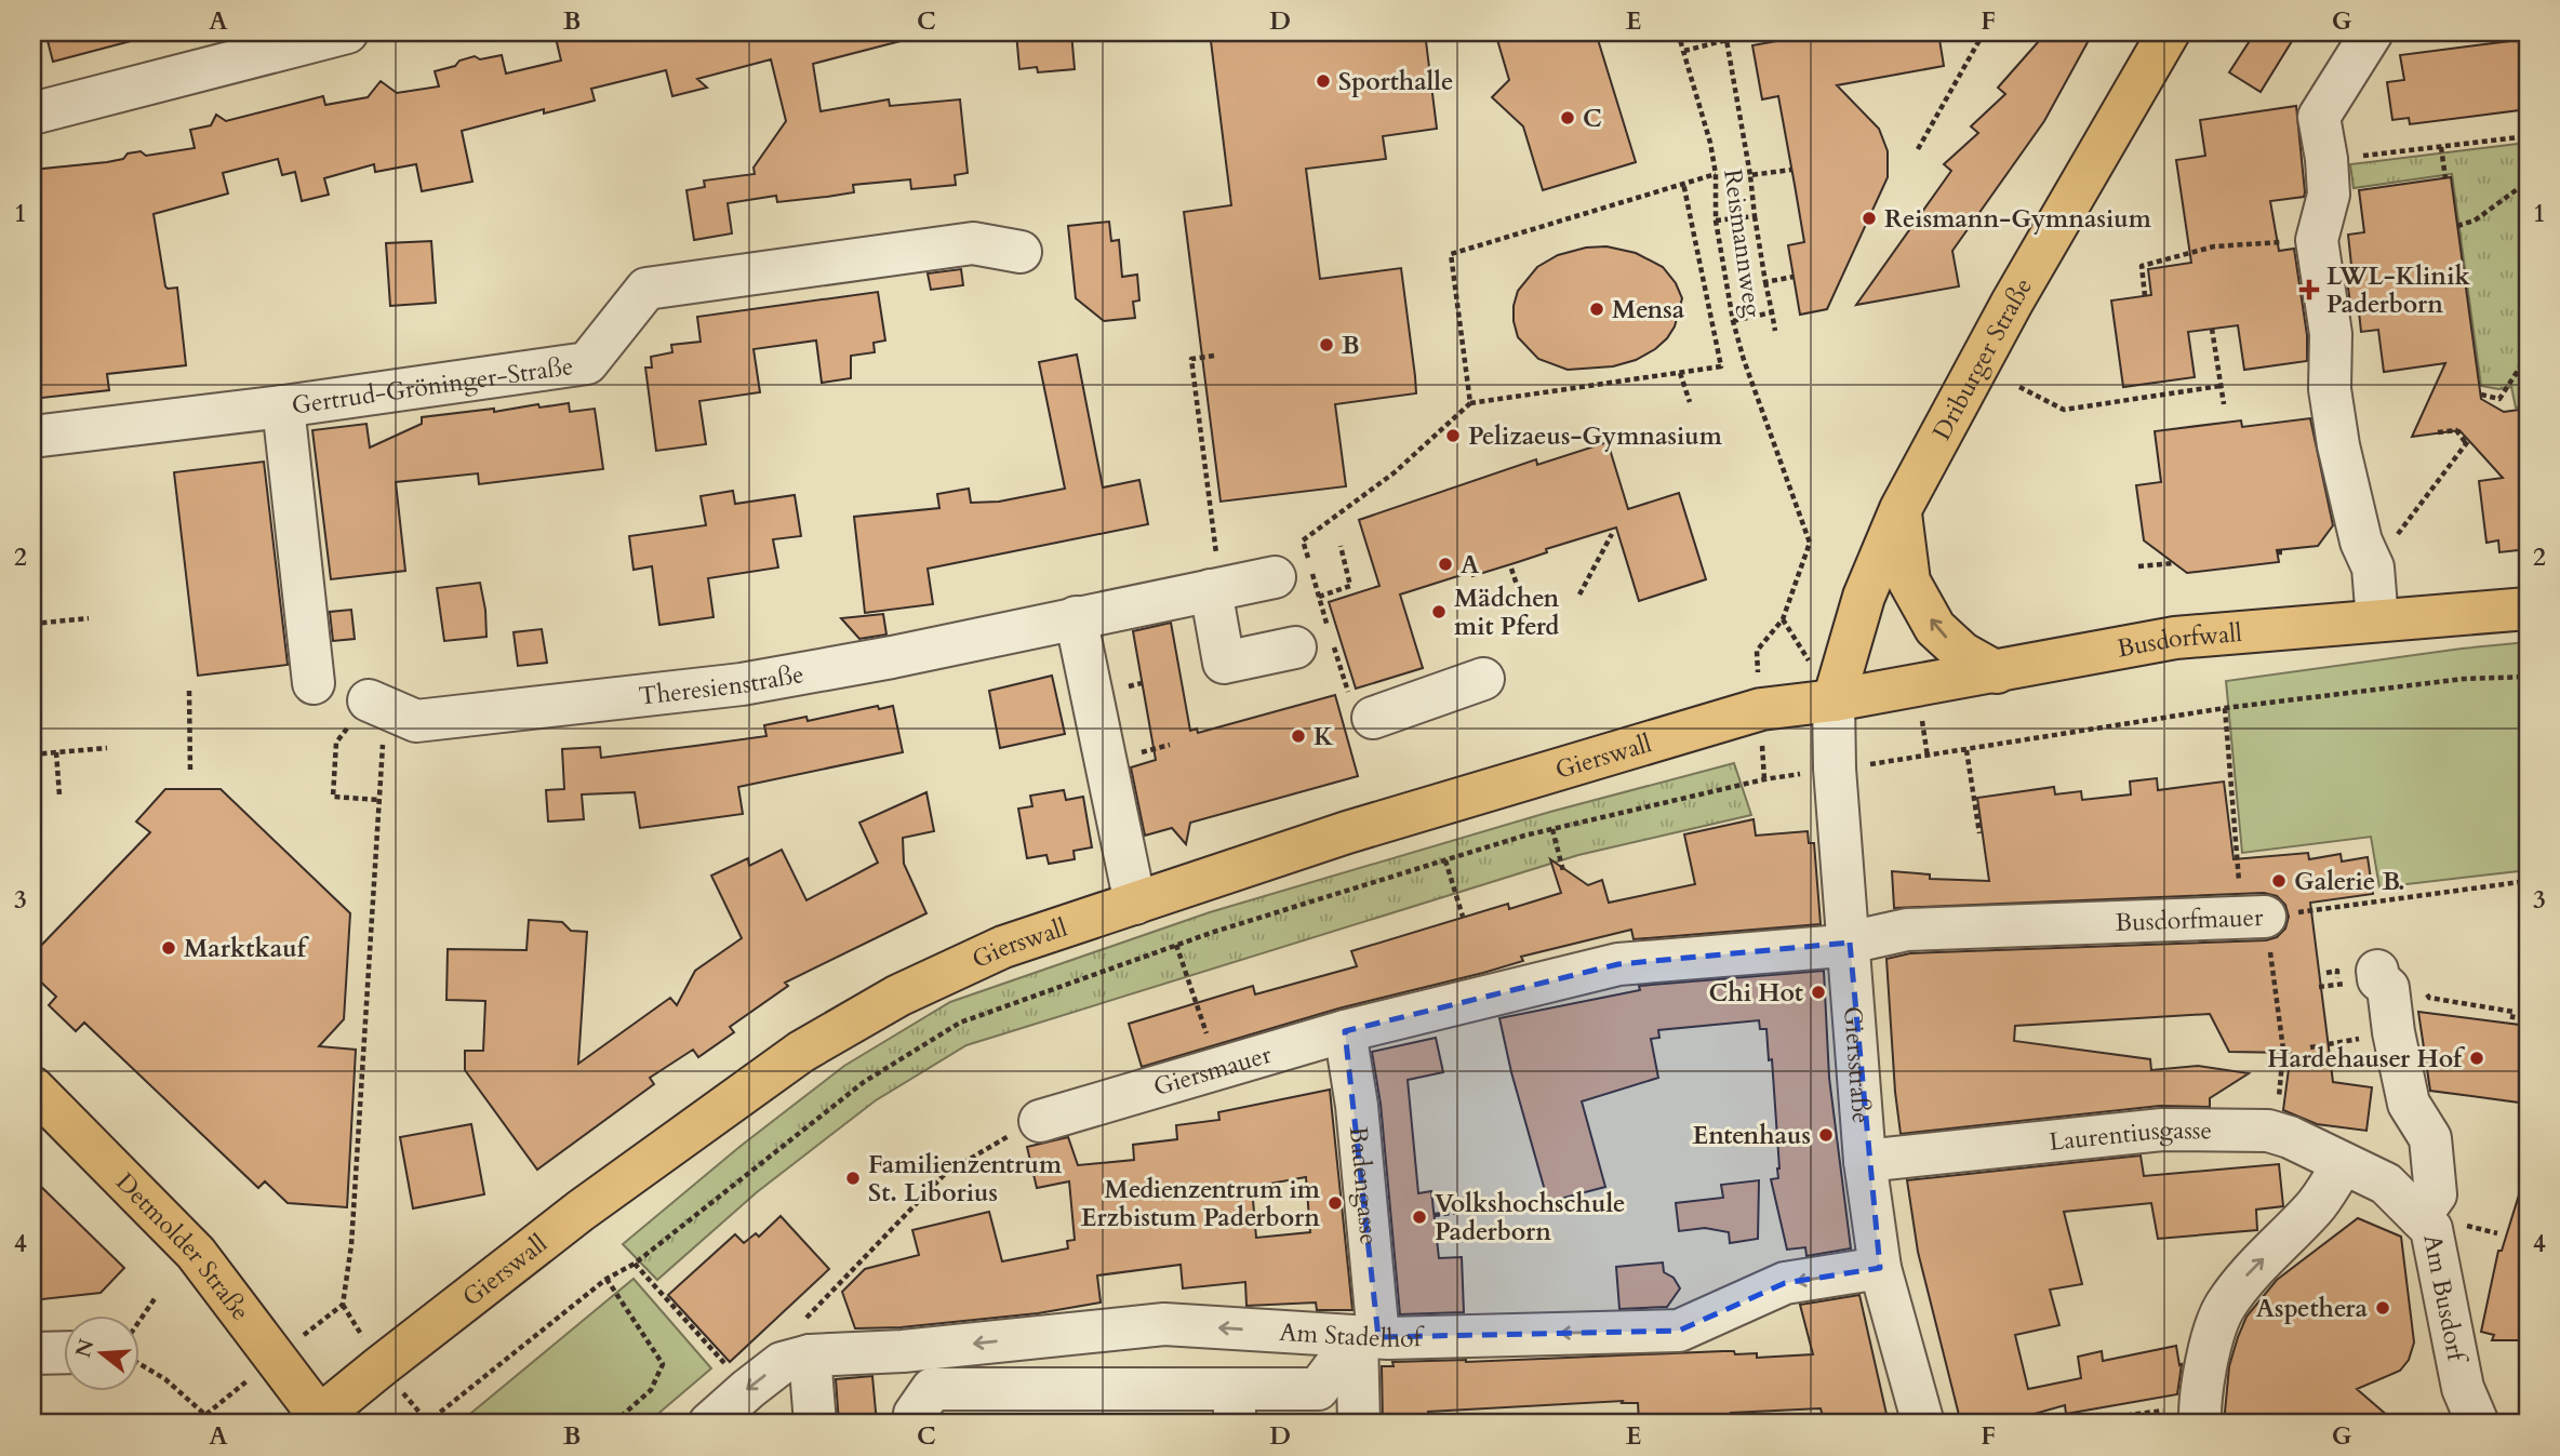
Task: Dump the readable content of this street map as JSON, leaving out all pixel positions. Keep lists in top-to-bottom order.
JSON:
{
  "streets": {
    "main road": [
      "Driburger Straße",
      "Busdorfwall",
      "Gierswall",
      "Detmolder Straße"
    ],
    "street": [
      "Gertrud-Gröninger-Straße",
      "Theresienstraße",
      "Busdorfmauer",
      "Giersstraße",
      "Giersmauer",
      "Laurentiusgasse",
      "Badengasse",
      "Am Busdorf",
      "Am Stadelhof"
    ],
    "path": ["Reismannweg"]
  },
  "crossings": [
    ["Reismannweg", "Gierswall"],
    ["Driburger Straße", "Busdorfwall"],
    ["Driburger Straße", "Gierswall"],
    ["Driburger Straße", "Giersstraße"],
    ["Busdorfwall", "Gierswall"],
    ["Busdorfwall", "Giersstraße"],
    ["Gierswall", "Giersstraße"],
    ["Gierswall", "Detmolder Straße"],
    ["Busdorfmauer", "Giersstraße"],
    ["Busdorfmauer", "Giersmauer"],
    ["Giersstraße", "Giersmauer"],
    ["Giersstraße", "Laurentiusgasse"],
    ["Giersstraße", "Am Stadelhof"],
    ["Giersmauer", "Badengasse"],
    ["Laurentiusgasse", "Am Busdorf"],
    ["Badengasse", "Am Stadelhof"]
  ],
  "places": {
    "other": [
      "Sporthalle",
      "C",
      "Reismann-Gymnasium",
      "Mensa",
      "B",
      "Pelizaeus-Gymnasium",
      "A",
      "Mädchen mit Pferd",
      "K",
      "Galerie B.",
      "Marktkauf",
      "Chi Hot",
      "Hardehauser Hof",
      "Entenhaus",
      "Familienzentrum St. Liborius",
      "Medienzentrum im Erzbistum Paderborn",
      "Volkshochschule Paderborn",
      "Aspethera"
    ],
    "health": ["LWL-Klinik Paderborn"]
  },
  "north": "left",
  "grid": {
    "columns": [
      "A",
      "B",
      "C",
      "D",
      "E",
      "F",
      "G"
    ],
    "rows": [
      "1",
      "2",
      "3",
      "4"
    ]
  }
}
